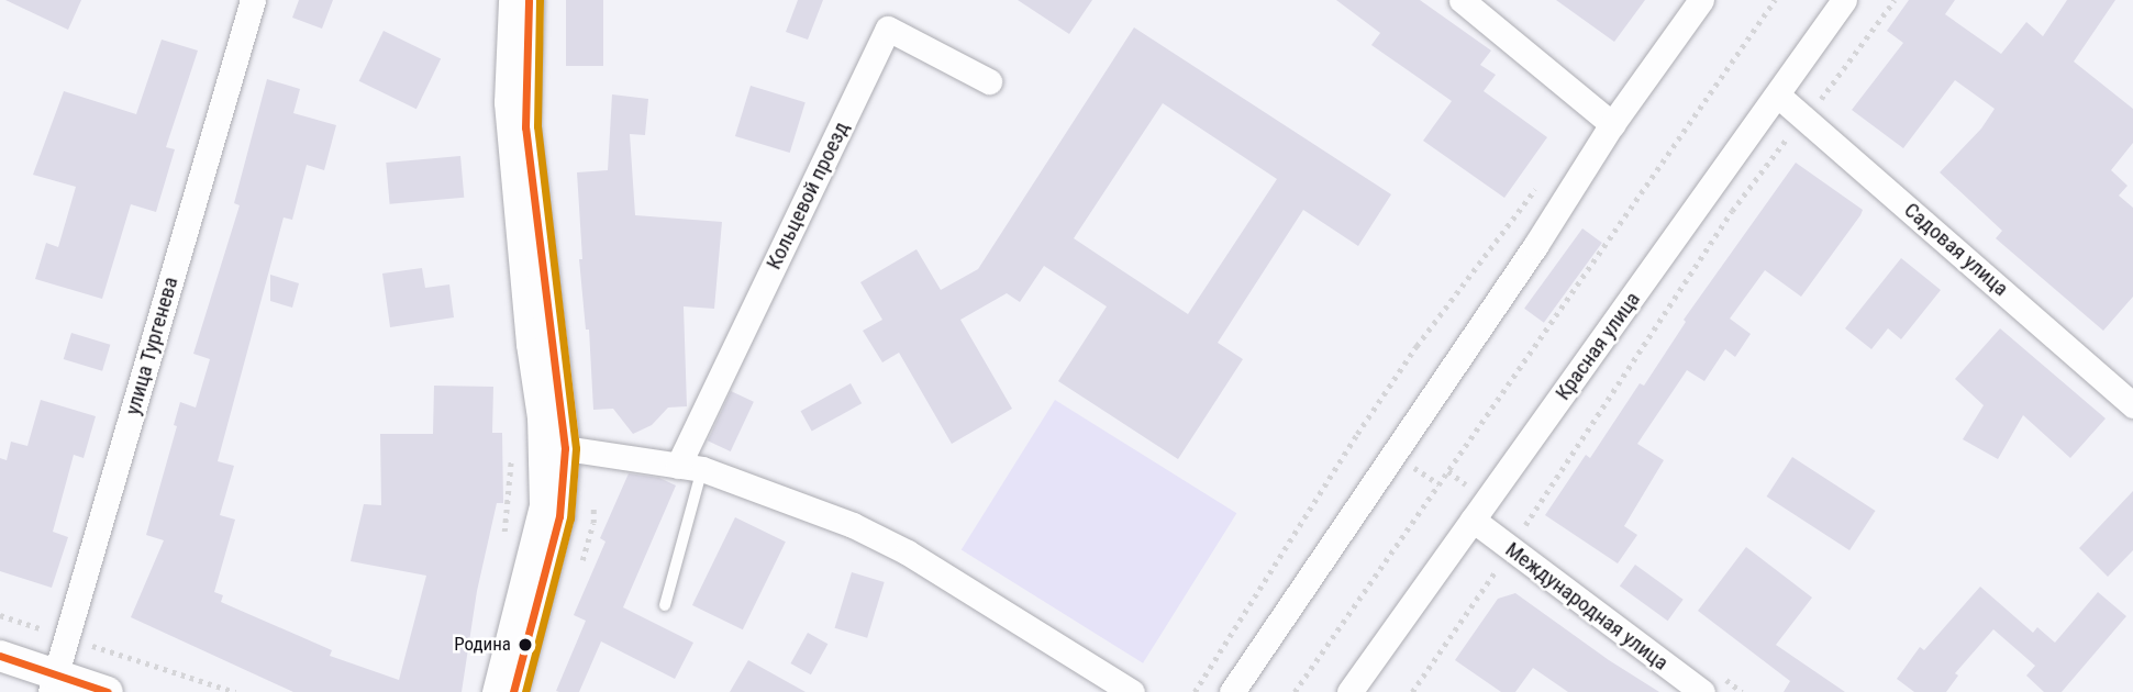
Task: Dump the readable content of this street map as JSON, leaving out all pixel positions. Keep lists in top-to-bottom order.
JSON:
{
  "streets": {
    "street": [
      "Кольцевой проезд",
      "Садовая улица",
      "улица Тургенева",
      "Красная улица",
      "Международная улица"
    ]
  },
  "crossings": [
    ["Садовая улица", "Красная улица"],
    ["Красная улица", "Международная улица"]
  ],
  "places": ["Родина"]
}
